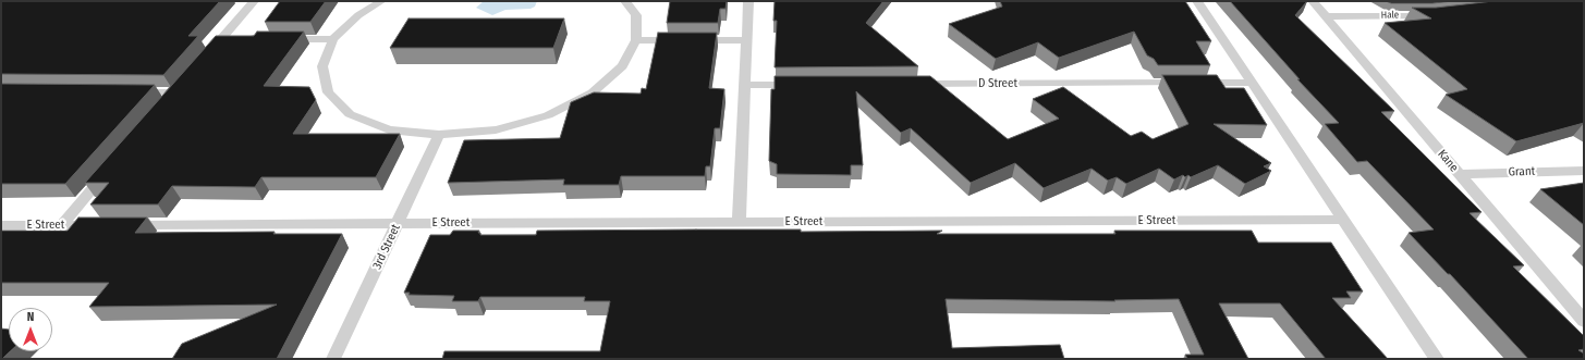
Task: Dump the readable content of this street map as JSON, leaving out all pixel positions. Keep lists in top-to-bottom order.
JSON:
{
  "streets": {
    "lane": [
      "Hale",
      "D Street",
      "Kane",
      "Grant",
      "E Street",
      "3rd Street"
    ]
  },
  "crossings": [
    ["Hale", "Kane"],
    ["Kane", "Grant"],
    ["E Street", "3rd Street"]
  ],
  "north": "top"
}
